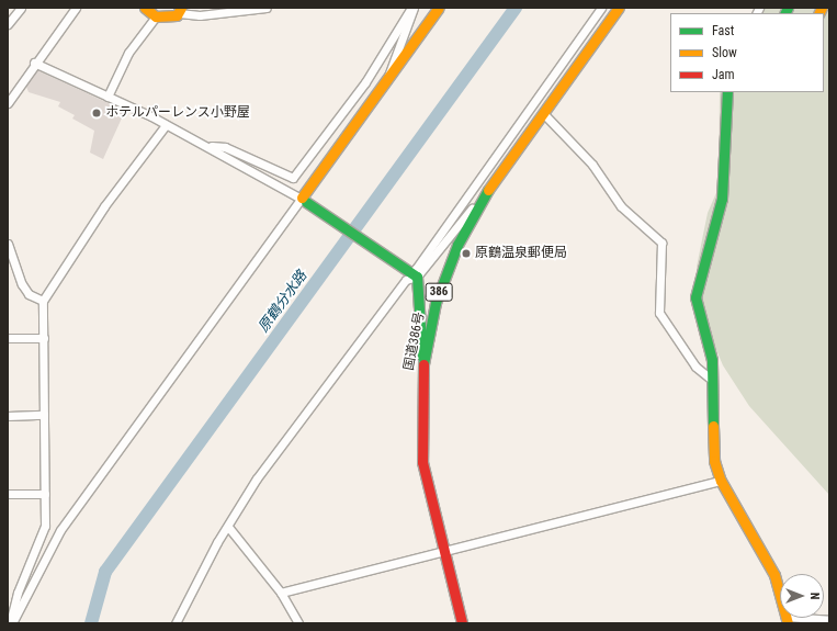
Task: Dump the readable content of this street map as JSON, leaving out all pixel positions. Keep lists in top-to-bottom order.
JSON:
{
  "streets": {
    "main road": ["386", "国道386号"]
  },
  "water": ["原鶴分水路"],
  "places": ["ホテルパーレンス小野屋", "原鶴温泉郵便局"],
  "legend": ["Fast", "Slow", "Jam"],
  "north": "right"
}
